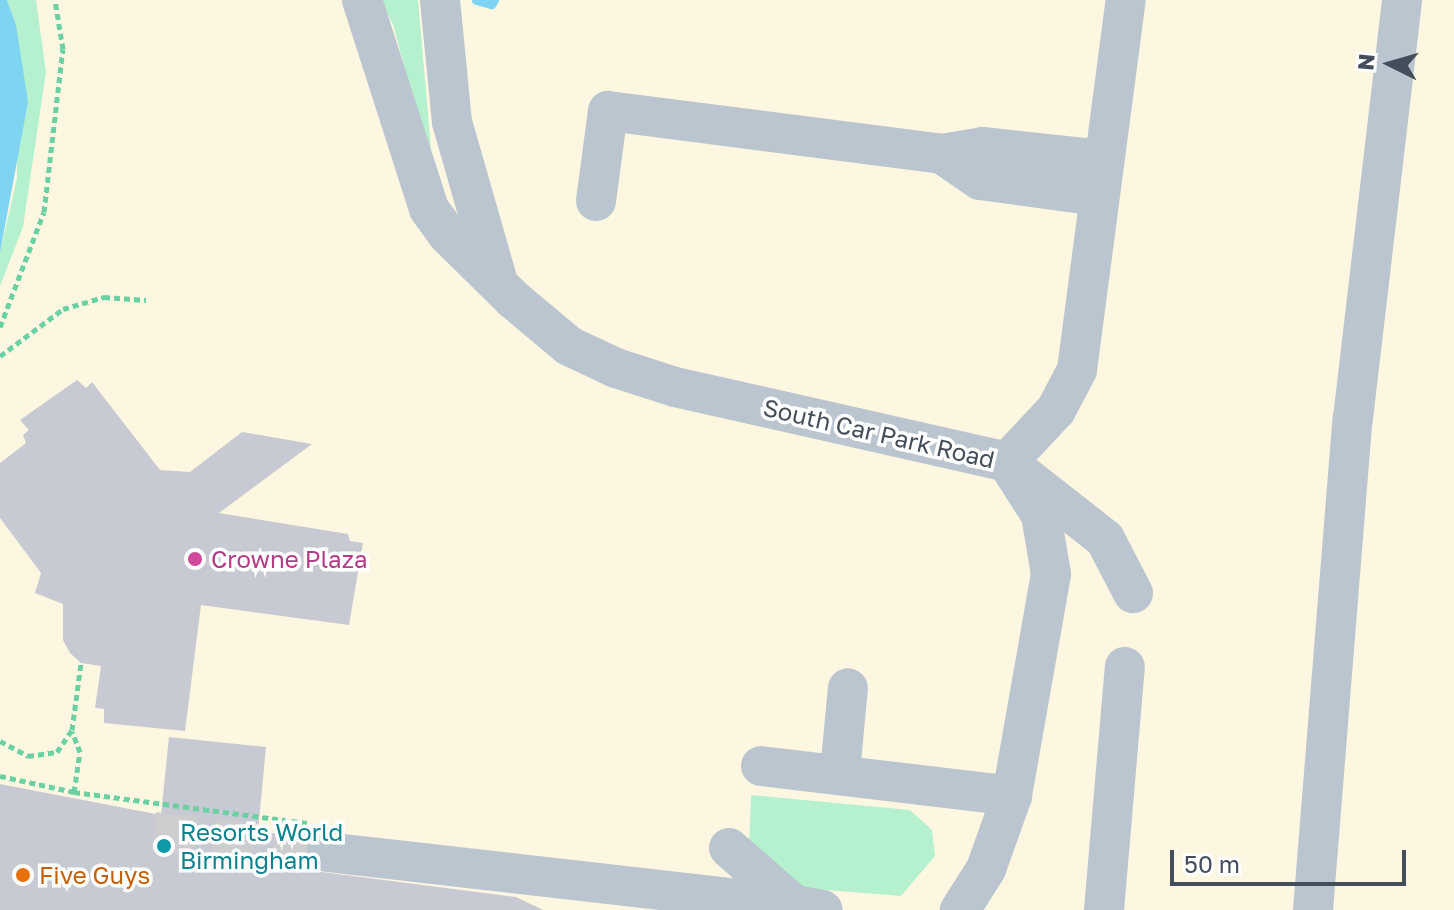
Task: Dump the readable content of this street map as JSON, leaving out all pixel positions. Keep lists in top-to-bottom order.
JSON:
{
  "streets": {
    "street": ["South Car Park Road"]
  },
  "places": ["Crowne Plaza", "Resorts World Birmingham", "Five Guys"],
  "scale_bar": "50 m",
  "north": "left"
}
